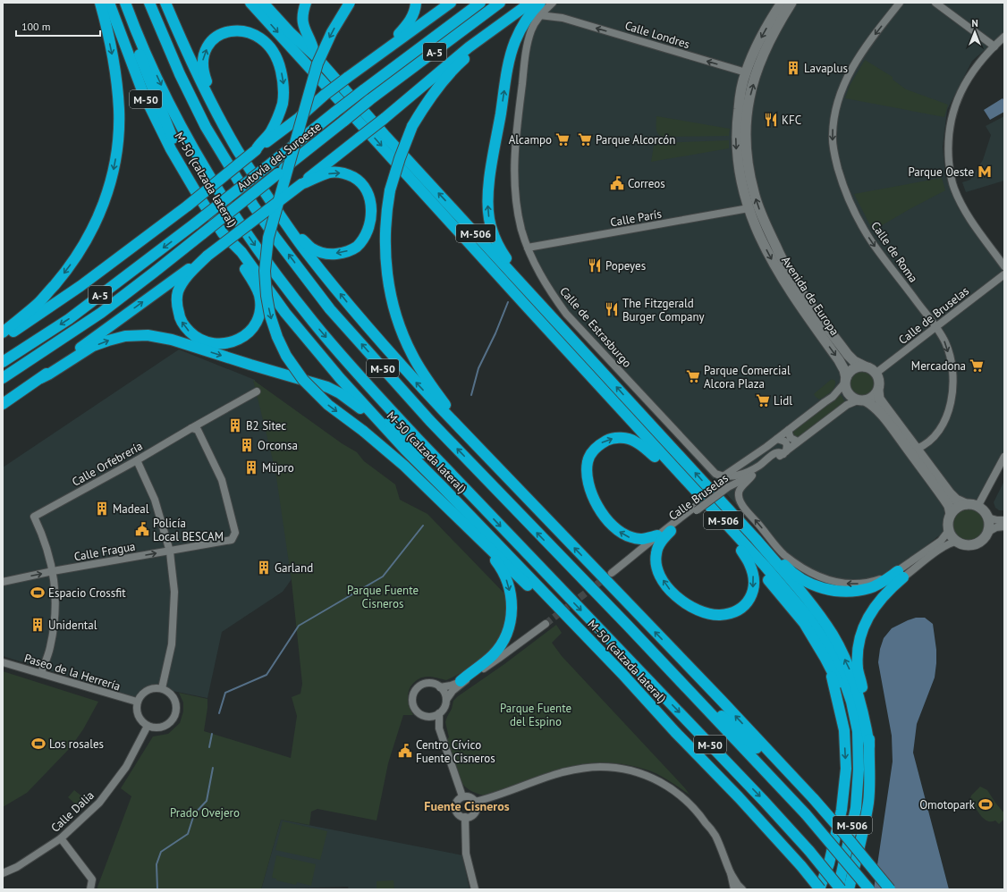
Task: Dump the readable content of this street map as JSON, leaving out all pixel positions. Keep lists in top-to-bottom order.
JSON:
{
  "streets": {
    "highway": [
      "A-5",
      "M-50",
      "Autovía del Suroeste",
      "M-50 (calzada lateral)",
      "M-506"
    ],
    "street": [
      "Calle Londres",
      "Calle París",
      "Calle de Roma",
      "Avenida de Europa",
      "Calle de Bruselas",
      "Calle de Estrasburgo",
      "Calle Orfebrería",
      "Calle Bruselas",
      "Calle Fragua",
      "Paseo de la Herrería",
      "Calle Dalia"
    ]
  },
  "crossings": [
    ["Calle Londres", "Avenida de Europa"],
    ["Calle Londres", "Calle de Estrasburgo"],
    ["M-50", "M-50 (calzada lateral)"],
    ["M-50", "M-506"],
    ["Calle París", "Avenida de Europa"],
    ["Calle París", "Calle de Estrasburgo"],
    ["Calle de Roma", "Calle de Bruselas"],
    ["Avenida de Europa", "Calle de Bruselas"],
    ["Avenida de Europa", "Calle Bruselas"],
    ["Calle de Bruselas", "Calle Bruselas"],
    ["Calle de Estrasburgo", "Calle Bruselas"],
    ["Calle Orfebrería", "Calle Fragua"],
    ["Paseo de la Herrería", "Calle Dalia"]
  ],
  "one_way": ["Calle Londres", "Calle de Roma", "Calle Fragua"],
  "districts": ["Fuente Cisneros"],
  "parks": ["Parque Fuente Cisneros", "Parque Fuente del Espino", "Prado Ovejero"],
  "places": {
    "building": [
      "Lavaplus",
      "B2 Sitec",
      "Orconsa",
      "Müpro",
      "Madeal",
      "Garland",
      "Unidental"
    ],
    "restaurant": ["KFC", "Popeyes", "The Fitzgerald Burger Company"],
    "supermarket": [
      "Alcampo",
      "Parque Alcorcón",
      "Mercadona",
      "Parque Comercial Alcora Plaza",
      "Lidl"
    ],
    "metro station": ["Parque Oeste"],
    "public building": ["Correos", "Policía Local BESCAM", "Centro Cívico Fuente Cisneros"],
    "sports": ["Espacio Crossfit", "Los rosales", "Omotopark"]
  },
  "scale_bar": "100 m",
  "north": "top"
}
